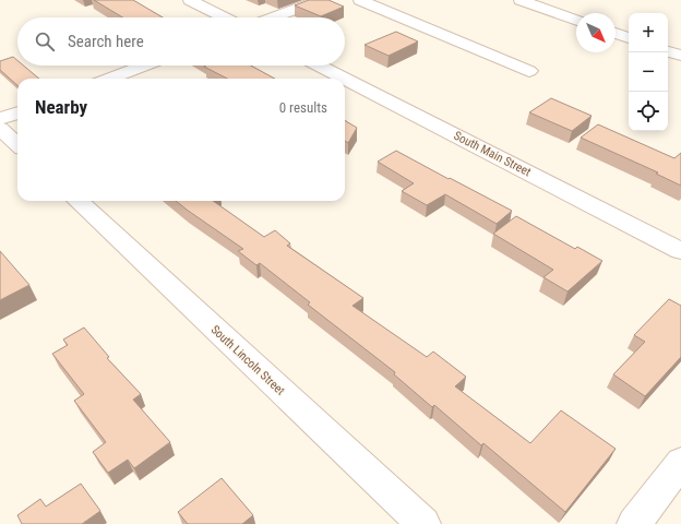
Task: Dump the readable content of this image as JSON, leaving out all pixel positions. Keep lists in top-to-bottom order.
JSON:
{
  "streets": {
    "street": ["South Main Street", "South Lincoln Street"]
  },
  "north": "bottom right",
  "page": {
    "map_buttons": ["+", "−"],
    "search": "Search here",
    "heading": ["Nearby", "0 results"]
  }
}
